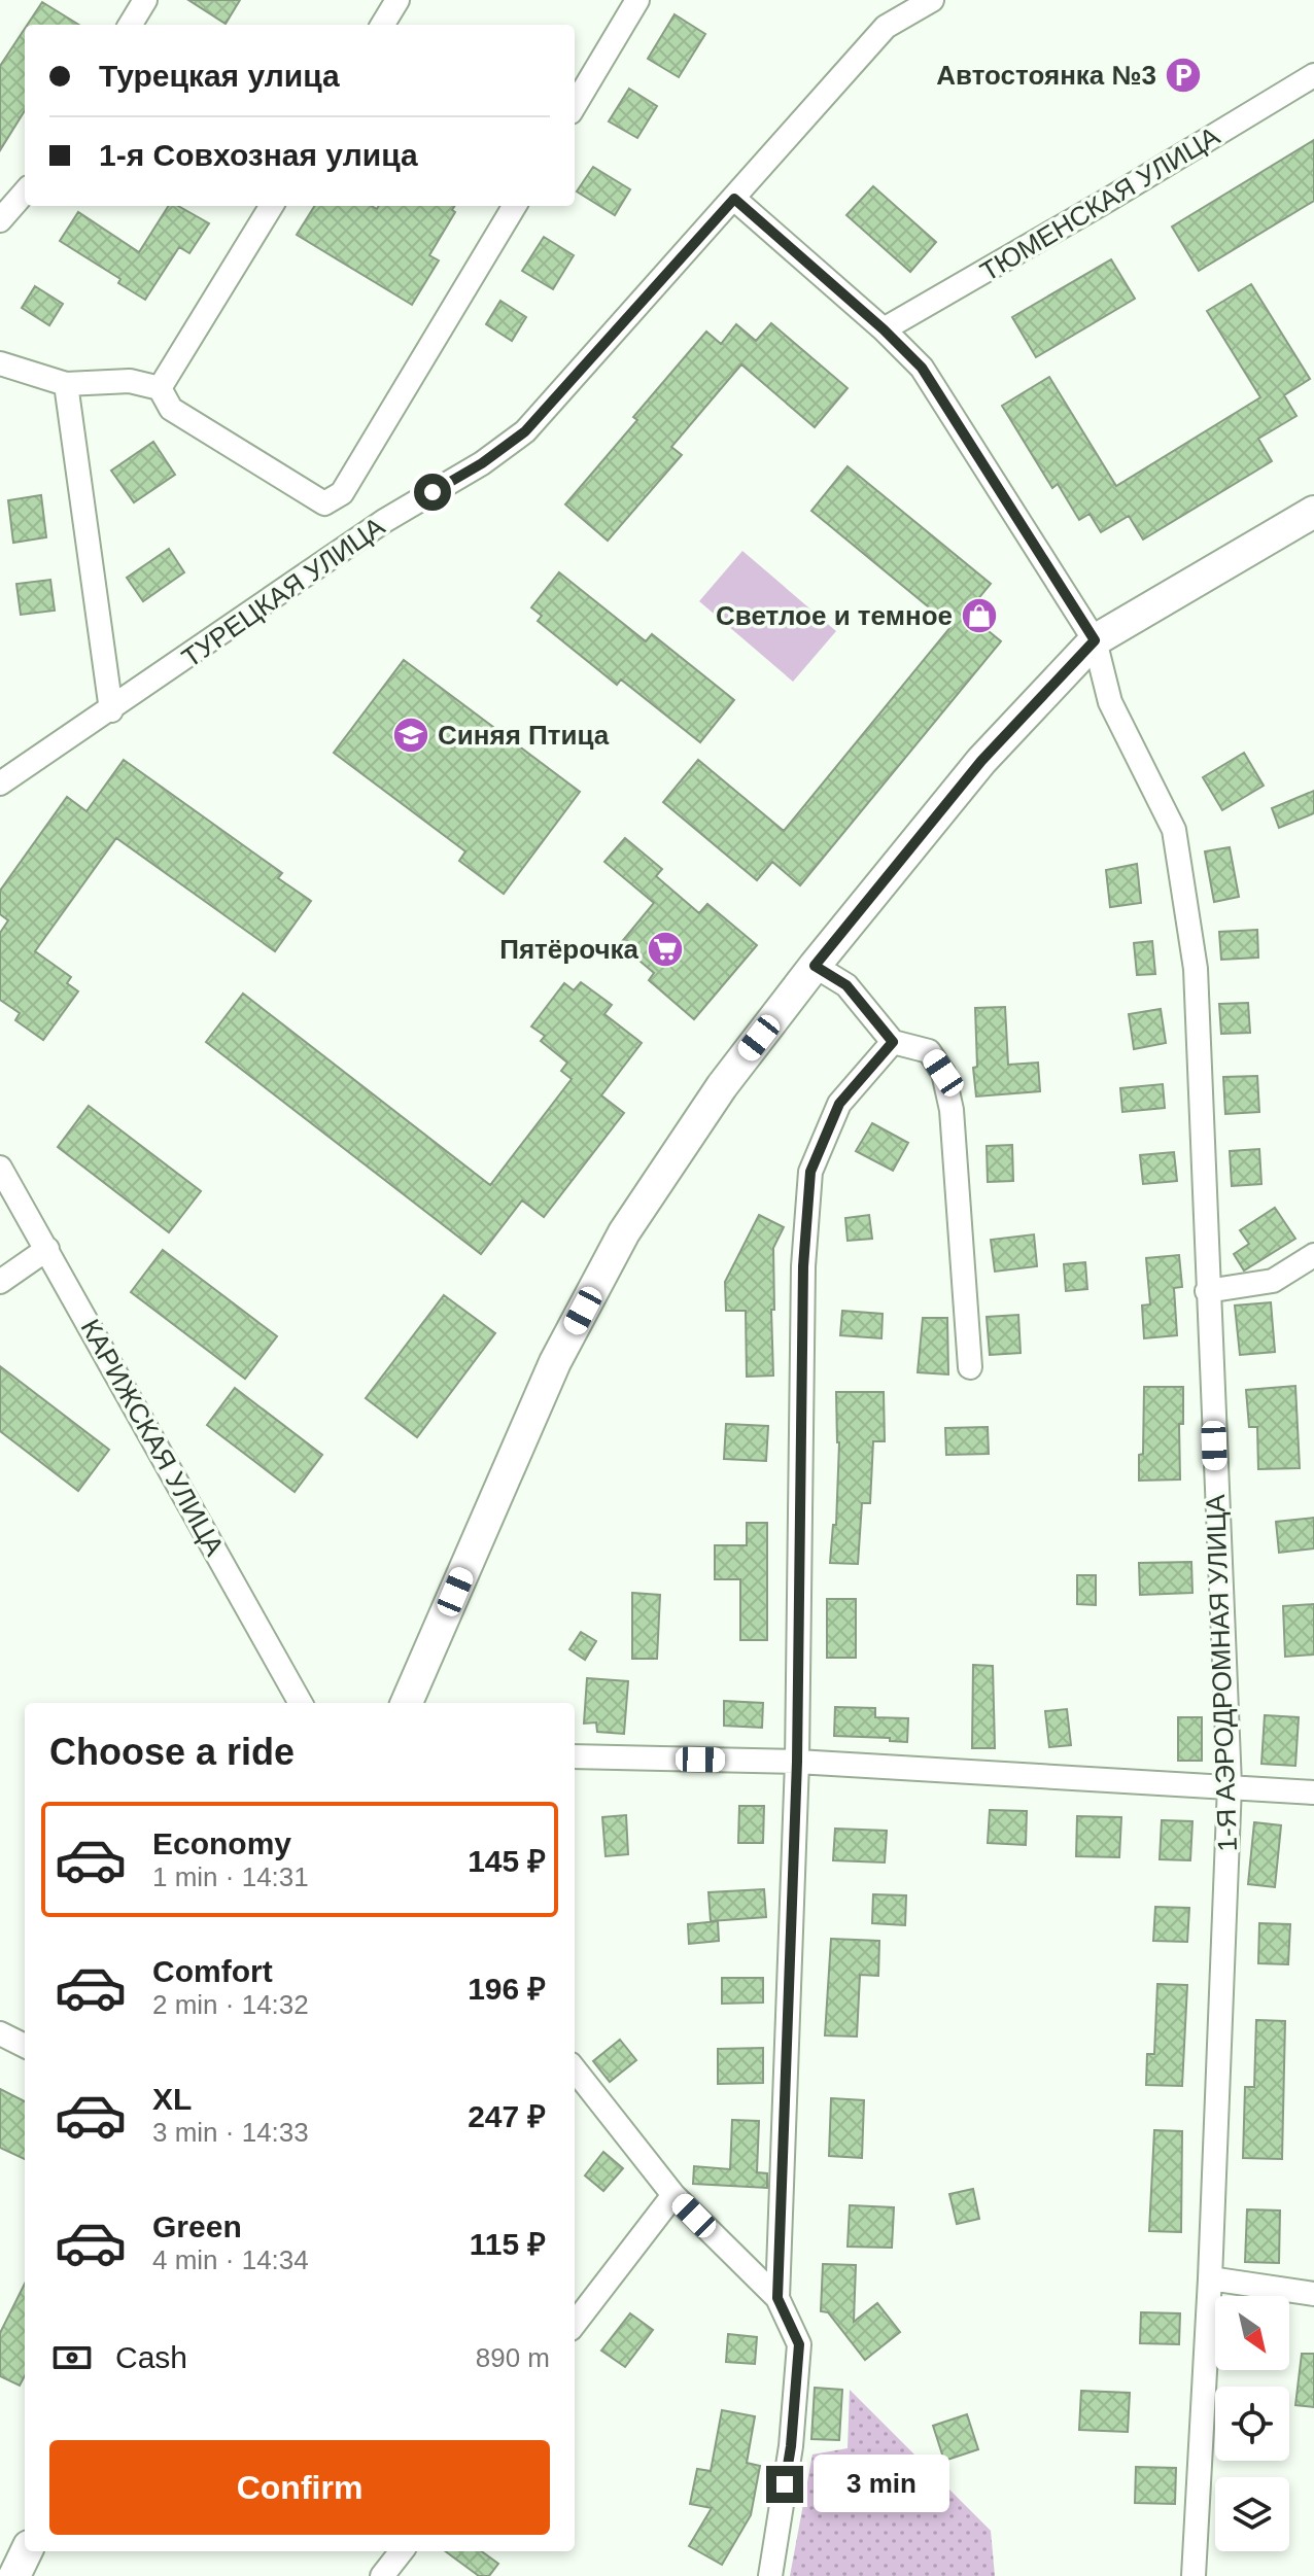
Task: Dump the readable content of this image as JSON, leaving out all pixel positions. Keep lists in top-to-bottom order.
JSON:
{
  "streets": {
    "street": [
      "ТЮМЕНСКАЯ УЛИЦА",
      "ТУРЕЦКАЯ УЛИЦА",
      "КАРИЖСКАЯ УЛИЦА",
      "1-Я АЭРОДРОМНАЯ УЛИЦА"
    ]
  },
  "crossings": [
    ["ТЮМЕНСКАЯ УЛИЦА", "1-Я АЭРОДРОМНАЯ УЛИЦА"],
    ["ТУРЕЦКАЯ УЛИЦА", "1-Я АЭРОДРОМНАЯ УЛИЦА"]
  ],
  "places": {
    "parking": ["Автостоянка №3"],
    "shop": ["Светлое и темное"],
    "school or university": ["Синяя Птица"],
    "supermarket": ["Пятёрочка"]
  },
  "north": "bottom right",
  "page": {
    "banner": ["Турецкая улица", "1-я Совхозная улица"],
    "heading": "Choose a ride",
    "list": [
      {
        "name": "Economy",
        "note": "1 min · 14:31",
        "value": "145 ₽"
      },
      {
        "name": "Comfort",
        "note": "2 min · 14:32",
        "value": "196 ₽"
      },
      {
        "name": "XL",
        "note": "3 min · 14:33",
        "value": "247 ₽"
      },
      {
        "name": "Green",
        "note": "4 min · 14:34",
        "value": "115 ₽"
      }
    ],
    "pay": ["Cash", "890 m"],
    "buttons": "Confirm",
    "bubble": "3 min"
  }
}
